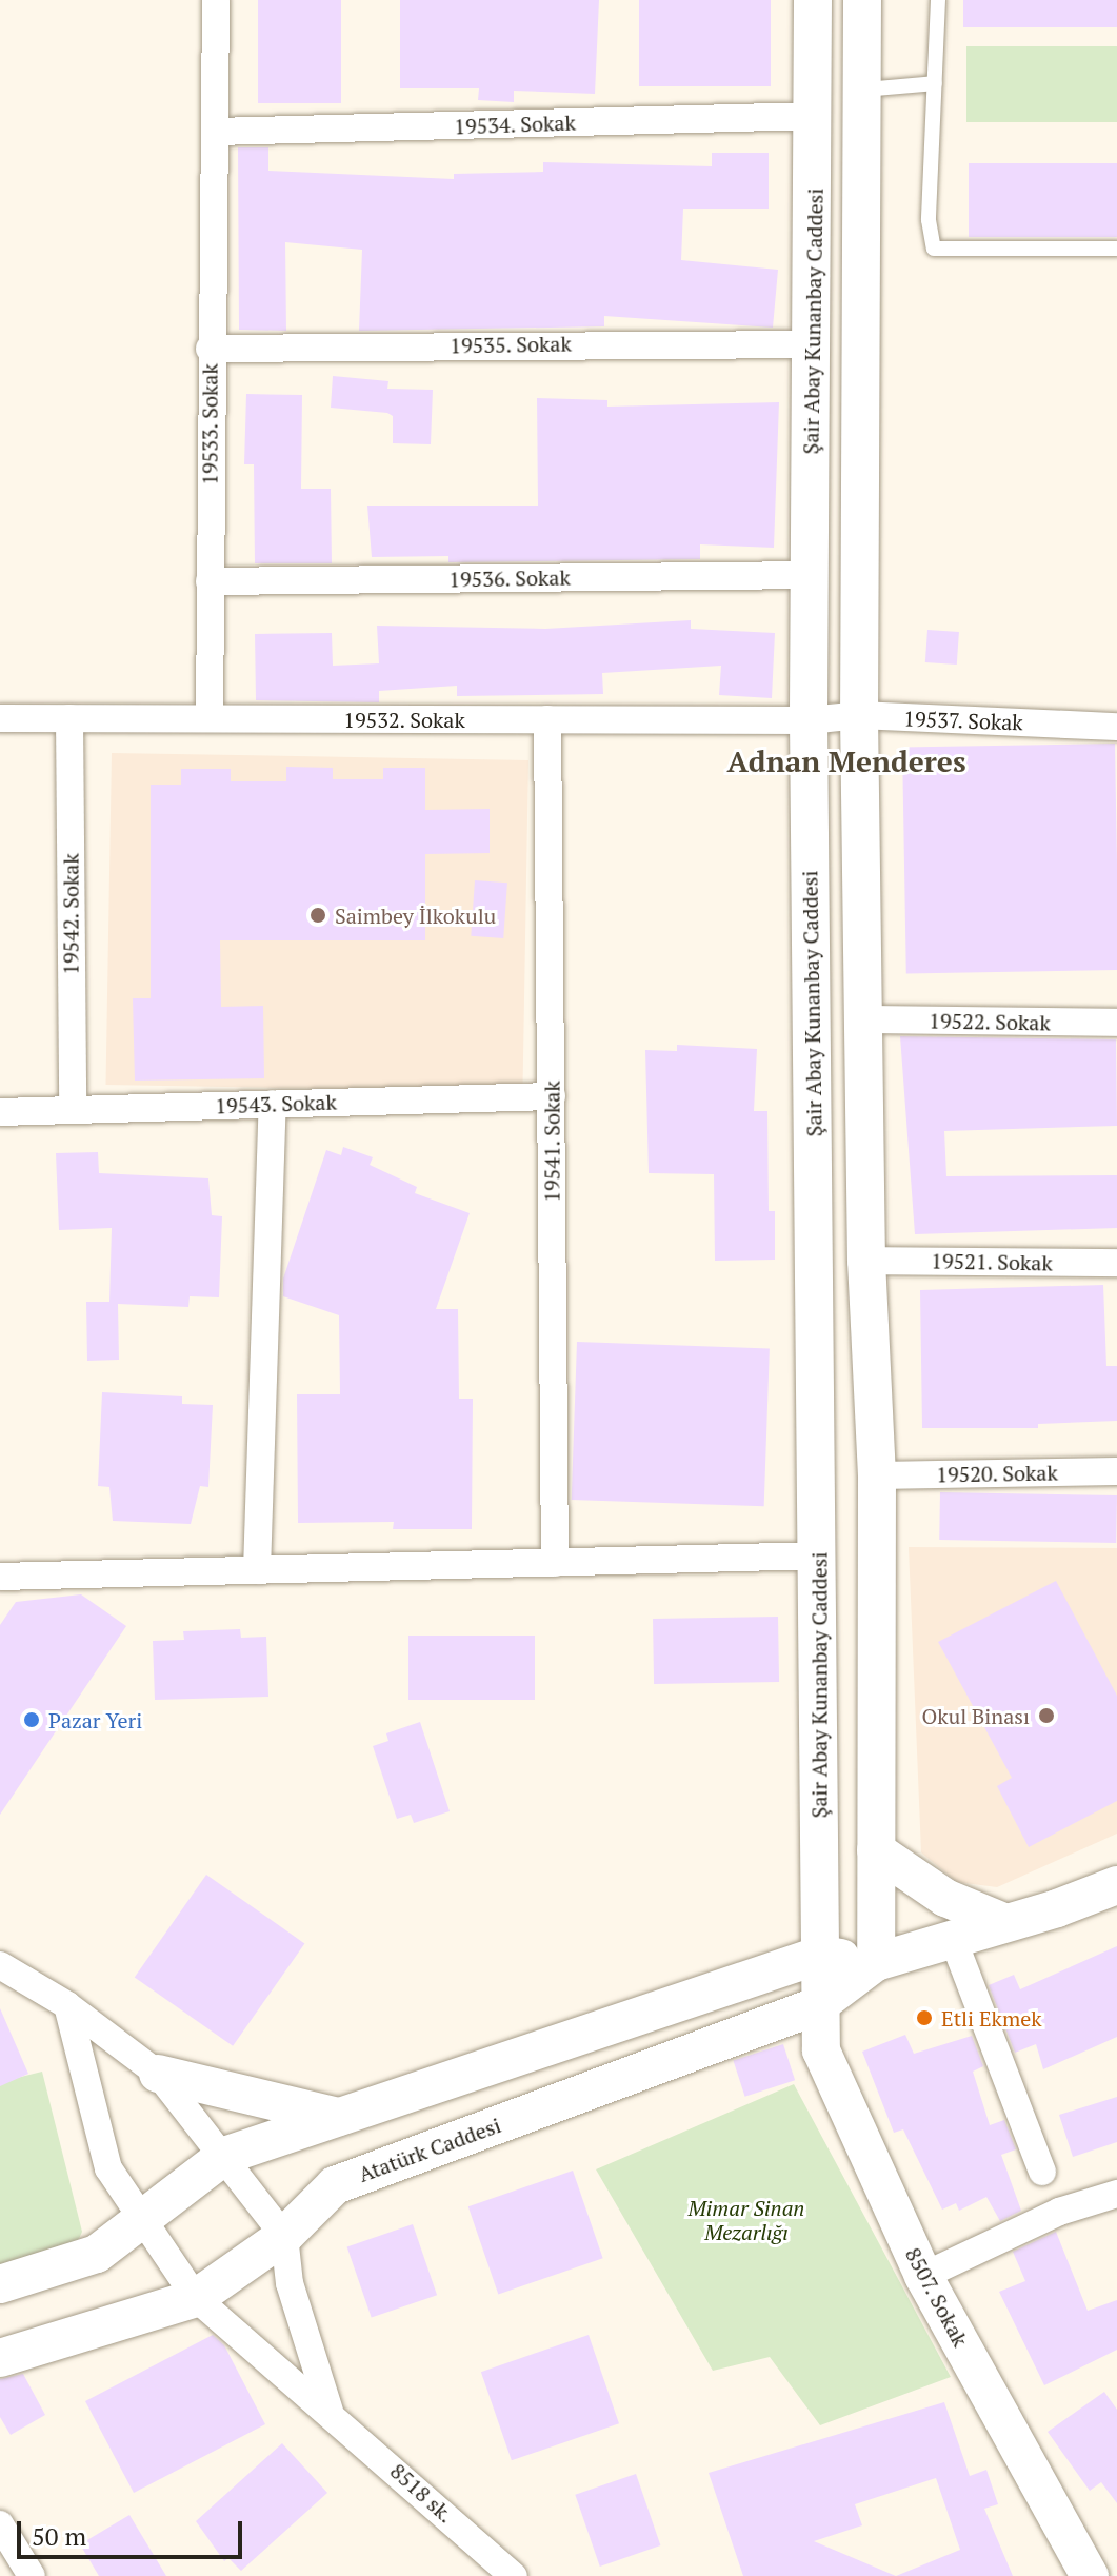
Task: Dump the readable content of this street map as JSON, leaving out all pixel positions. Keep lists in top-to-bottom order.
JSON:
{
  "streets": {
    "street": [
      "19534. Sokak",
      "Şair Abay Kunanbay Caddesi",
      "19535. Sokak",
      "19533. Sokak",
      "19536. Sokak",
      "19532. Sokak",
      "19537. Sokak",
      "19542. Sokak",
      "19522. Sokak",
      "19543. Sokak",
      "19541. Sokak",
      "19521. Sokak",
      "19520. Sokak",
      "Atatürk Caddesi",
      "8507. Sokak",
      "8518 sk."
    ]
  },
  "crossings": [
    ["19534. Sokak", "Şair Abay Kunanbay Caddesi"],
    ["19534. Sokak", "19533. Sokak"],
    ["Şair Abay Kunanbay Caddesi", "19535. Sokak"],
    ["Şair Abay Kunanbay Caddesi", "19536. Sokak"],
    ["Şair Abay Kunanbay Caddesi", "19532. Sokak"],
    ["Şair Abay Kunanbay Caddesi", "19537. Sokak"],
    ["Şair Abay Kunanbay Caddesi", "Atatürk Caddesi"],
    ["Şair Abay Kunanbay Caddesi", "8507. Sokak"],
    ["19535. Sokak", "19533. Sokak"],
    ["19533. Sokak", "19536. Sokak"],
    ["19533. Sokak", "19532. Sokak"],
    ["19532. Sokak", "19537. Sokak"],
    ["19532. Sokak", "19542. Sokak"],
    ["19532. Sokak", "19541. Sokak"],
    ["19542. Sokak", "19543. Sokak"],
    ["19543. Sokak", "19541. Sokak"],
    ["Atatürk Caddesi", "8507. Sokak"],
    ["Atatürk Caddesi", "8518 sk."]
  ],
  "districts": ["Adnan Menderes"],
  "parks": ["Mimar Sinan Mezarlığı"],
  "places": [
    "Saimbey İlkokulu",
    "Okul Binası",
    "Pazar Yeri",
    "Etli Ekmek"
  ],
  "scale_bar": "50 m"
}
